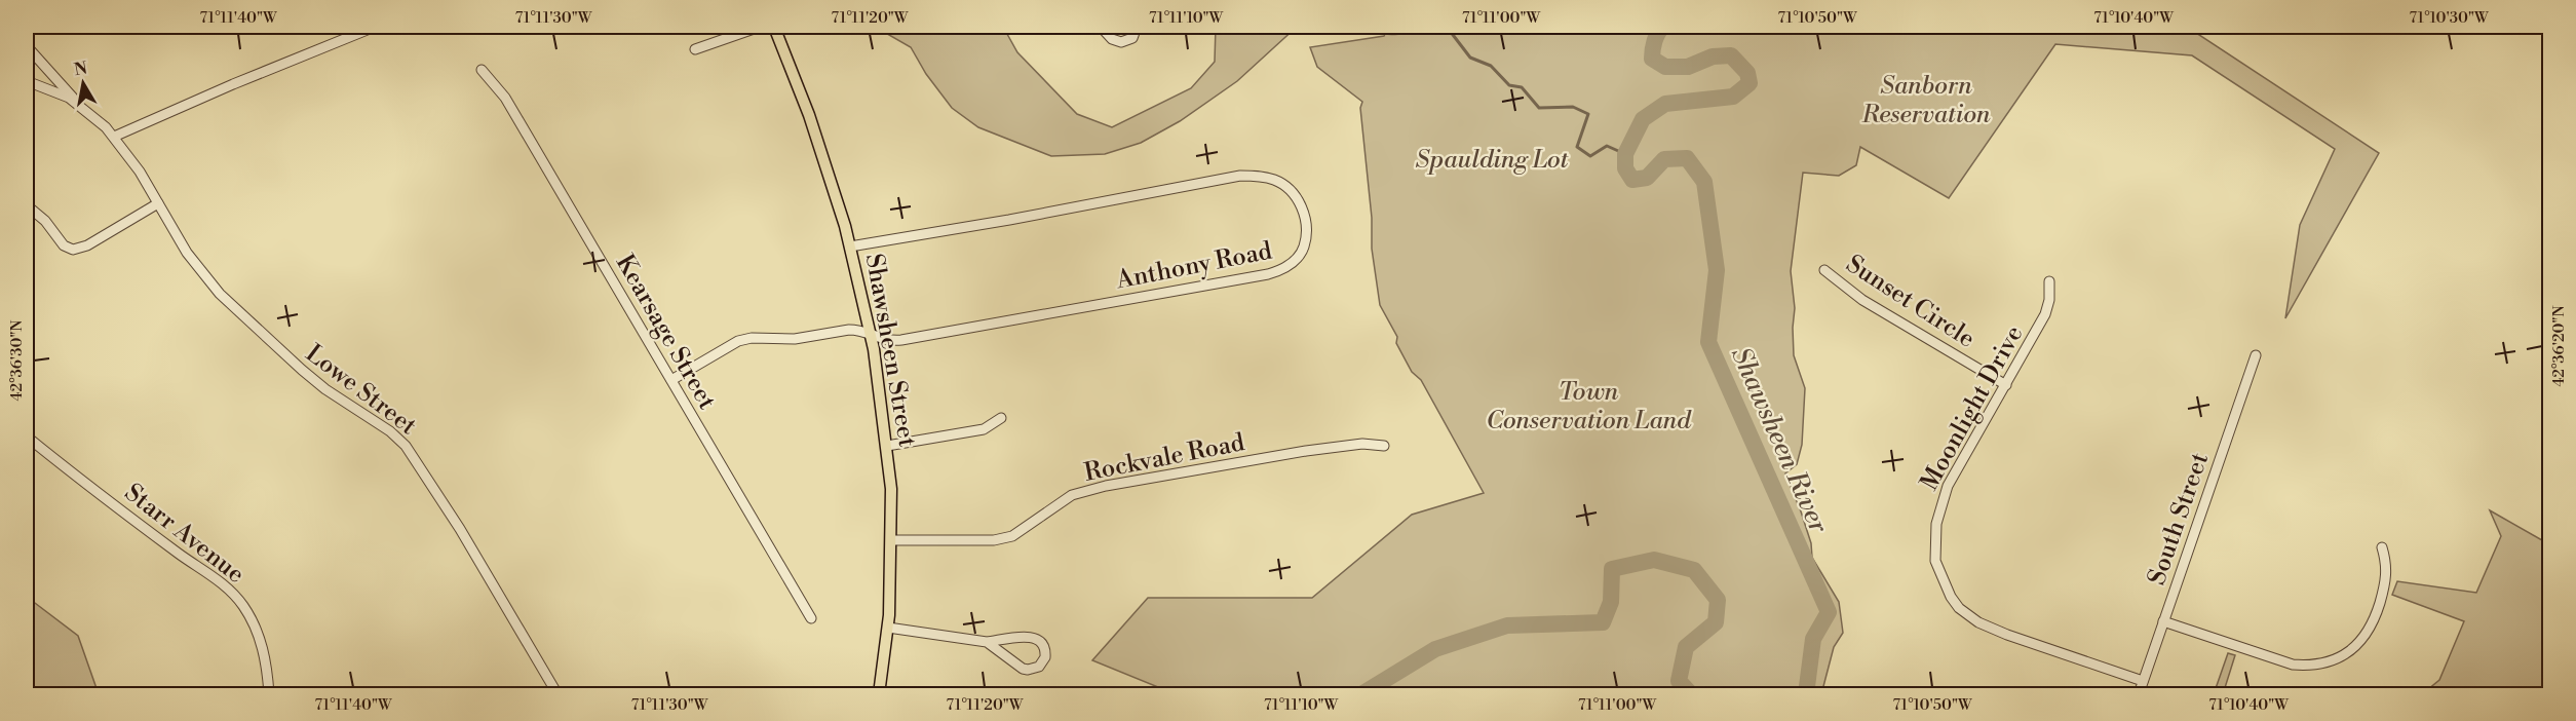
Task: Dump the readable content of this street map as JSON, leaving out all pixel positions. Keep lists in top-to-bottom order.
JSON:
{
  "streets": {
    "main road": ["Shawsheen Street"],
    "street": [
      "Anthony Road",
      "Sunset Circle",
      "Kearsage Street",
      "Lowe Street",
      "Moonlight Drive",
      "Rockvale Road",
      "South Street",
      "Starr Avenue"
    ]
  },
  "crossings": [
    ["Anthony Road", "Kearsage Street"],
    ["Anthony Road", "Shawsheen Street"],
    ["Sunset Circle", "Moonlight Drive"],
    ["Shawsheen Street", "Rockvale Road"],
    ["Moonlight Drive", "South Street"]
  ],
  "water": ["Shawsheen River"],
  "parks": ["Sanborn Reservation", "Spaulding Lot", "Town Conservation Land"],
  "north": "top",
  "coordinates": [
    "71°11'40\"W",
    "71°11'30\"W",
    "71°11'20\"W",
    "71°11'10\"W",
    "71°11'00\"W",
    "71°10'50\"W",
    "71°10'40\"W",
    "71°10'30\"W",
    "42°36'20\"N",
    "42°36'30\"N"
  ]
}
